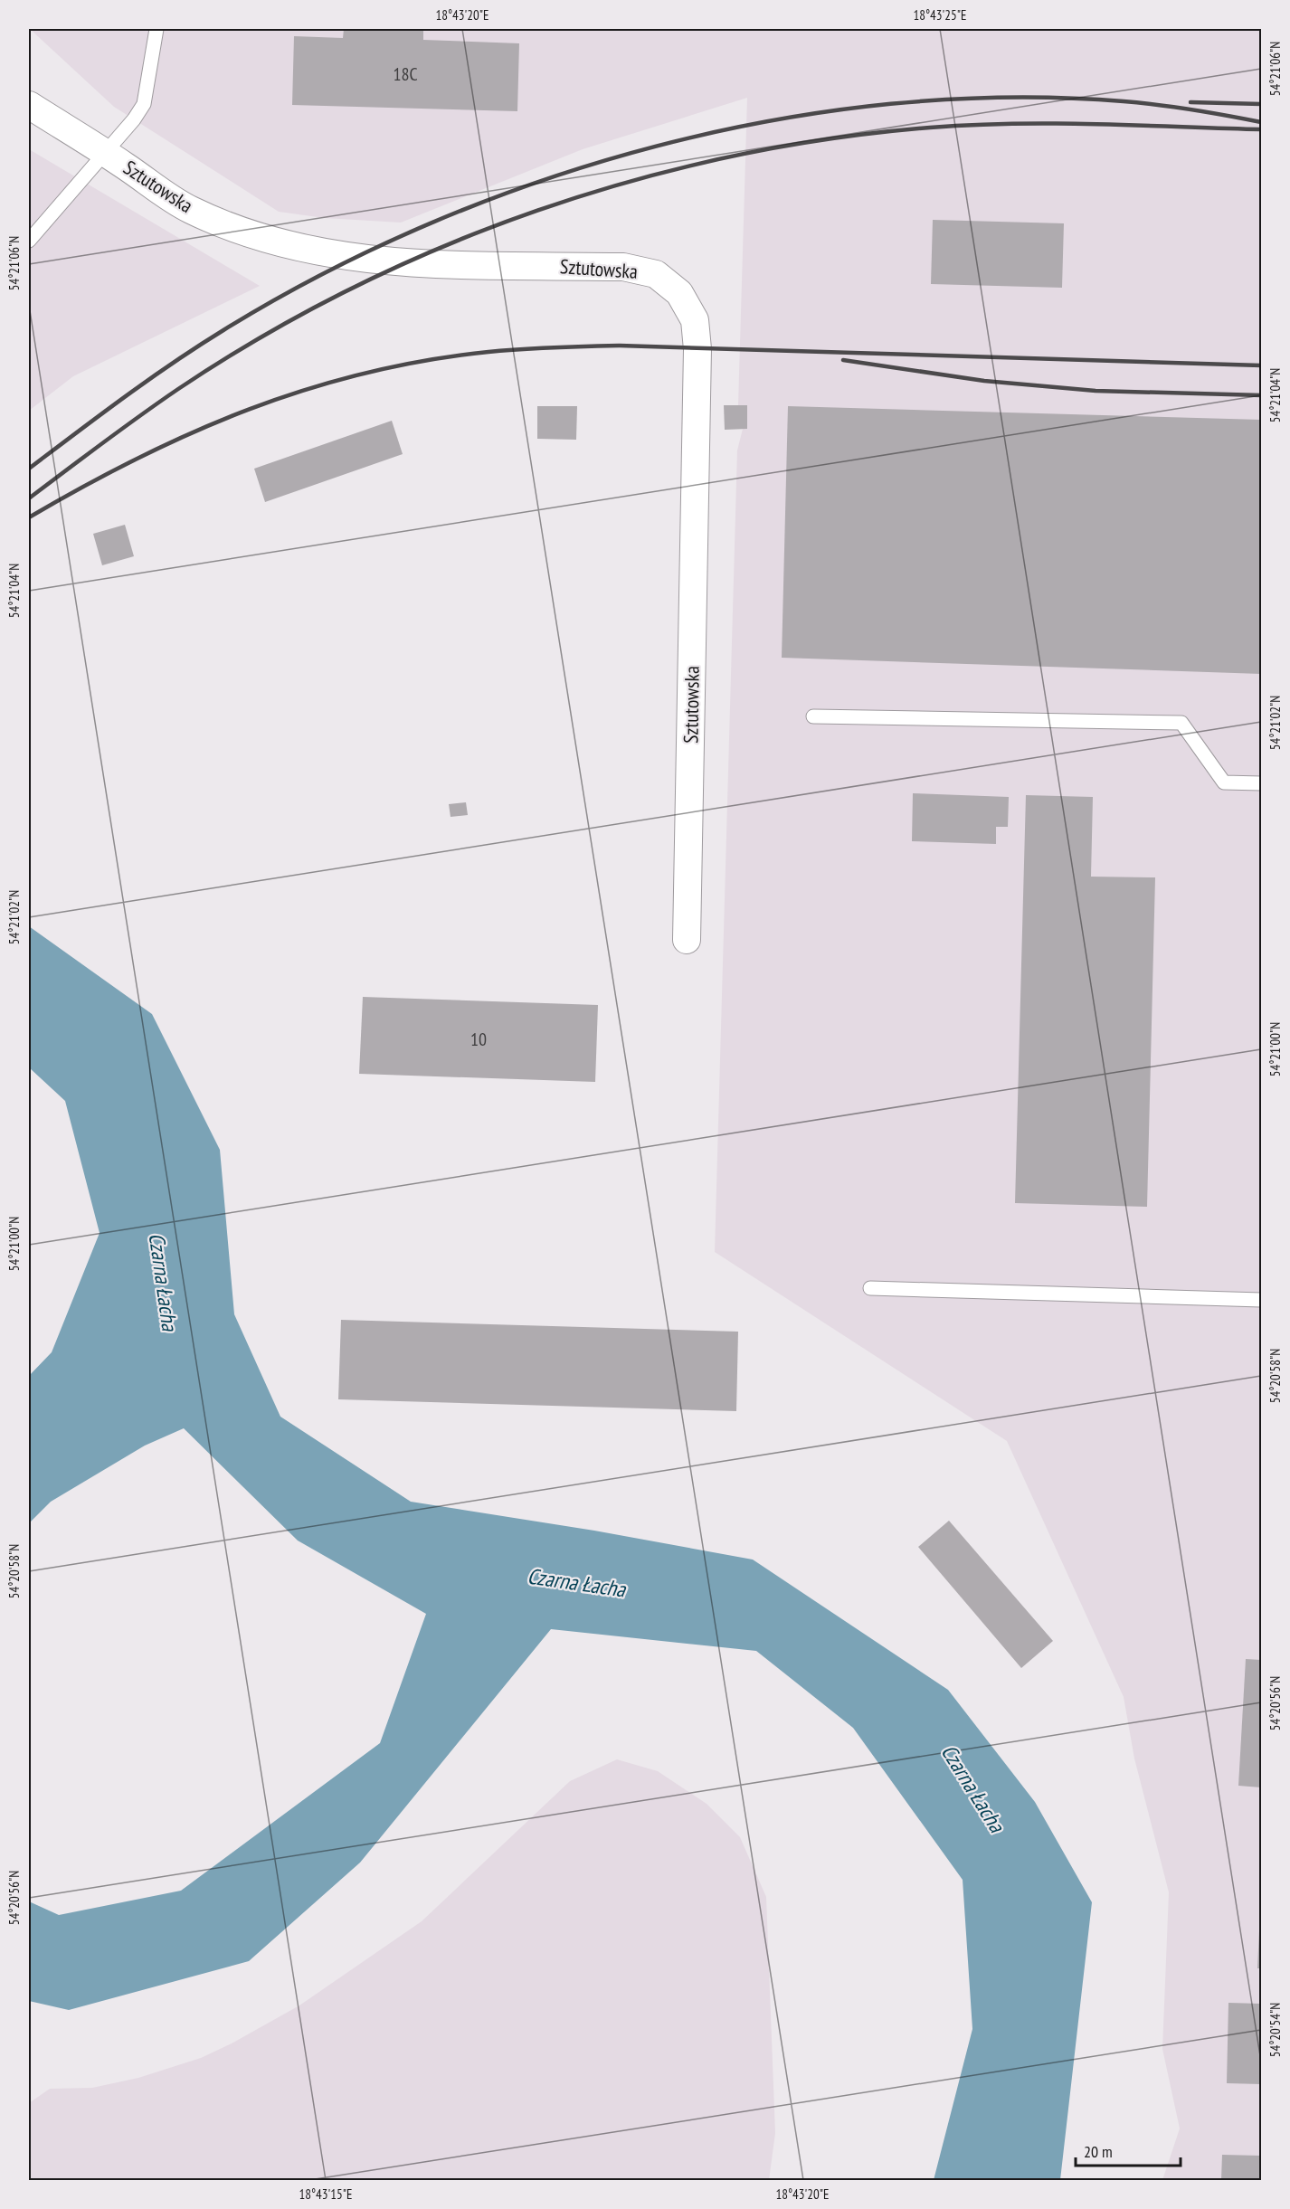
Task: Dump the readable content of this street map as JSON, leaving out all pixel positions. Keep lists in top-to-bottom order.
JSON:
{
  "streets": {
    "street": ["Sztutowska"]
  },
  "water": ["Czarna Łacha"],
  "house_numbers": ["18C", "10"],
  "scale_bar": "20 m",
  "coordinates": [
    "18°43'20\"E",
    "18°43'25\"E",
    "54°21'06\"N",
    "54°21'04\"N",
    "54°21'02\"N",
    "54°21'00\"N",
    "54°20'58\"N",
    "54°20'56\"N",
    "54°20'54\"N",
    "18°43'15\"E"
  ]
}
